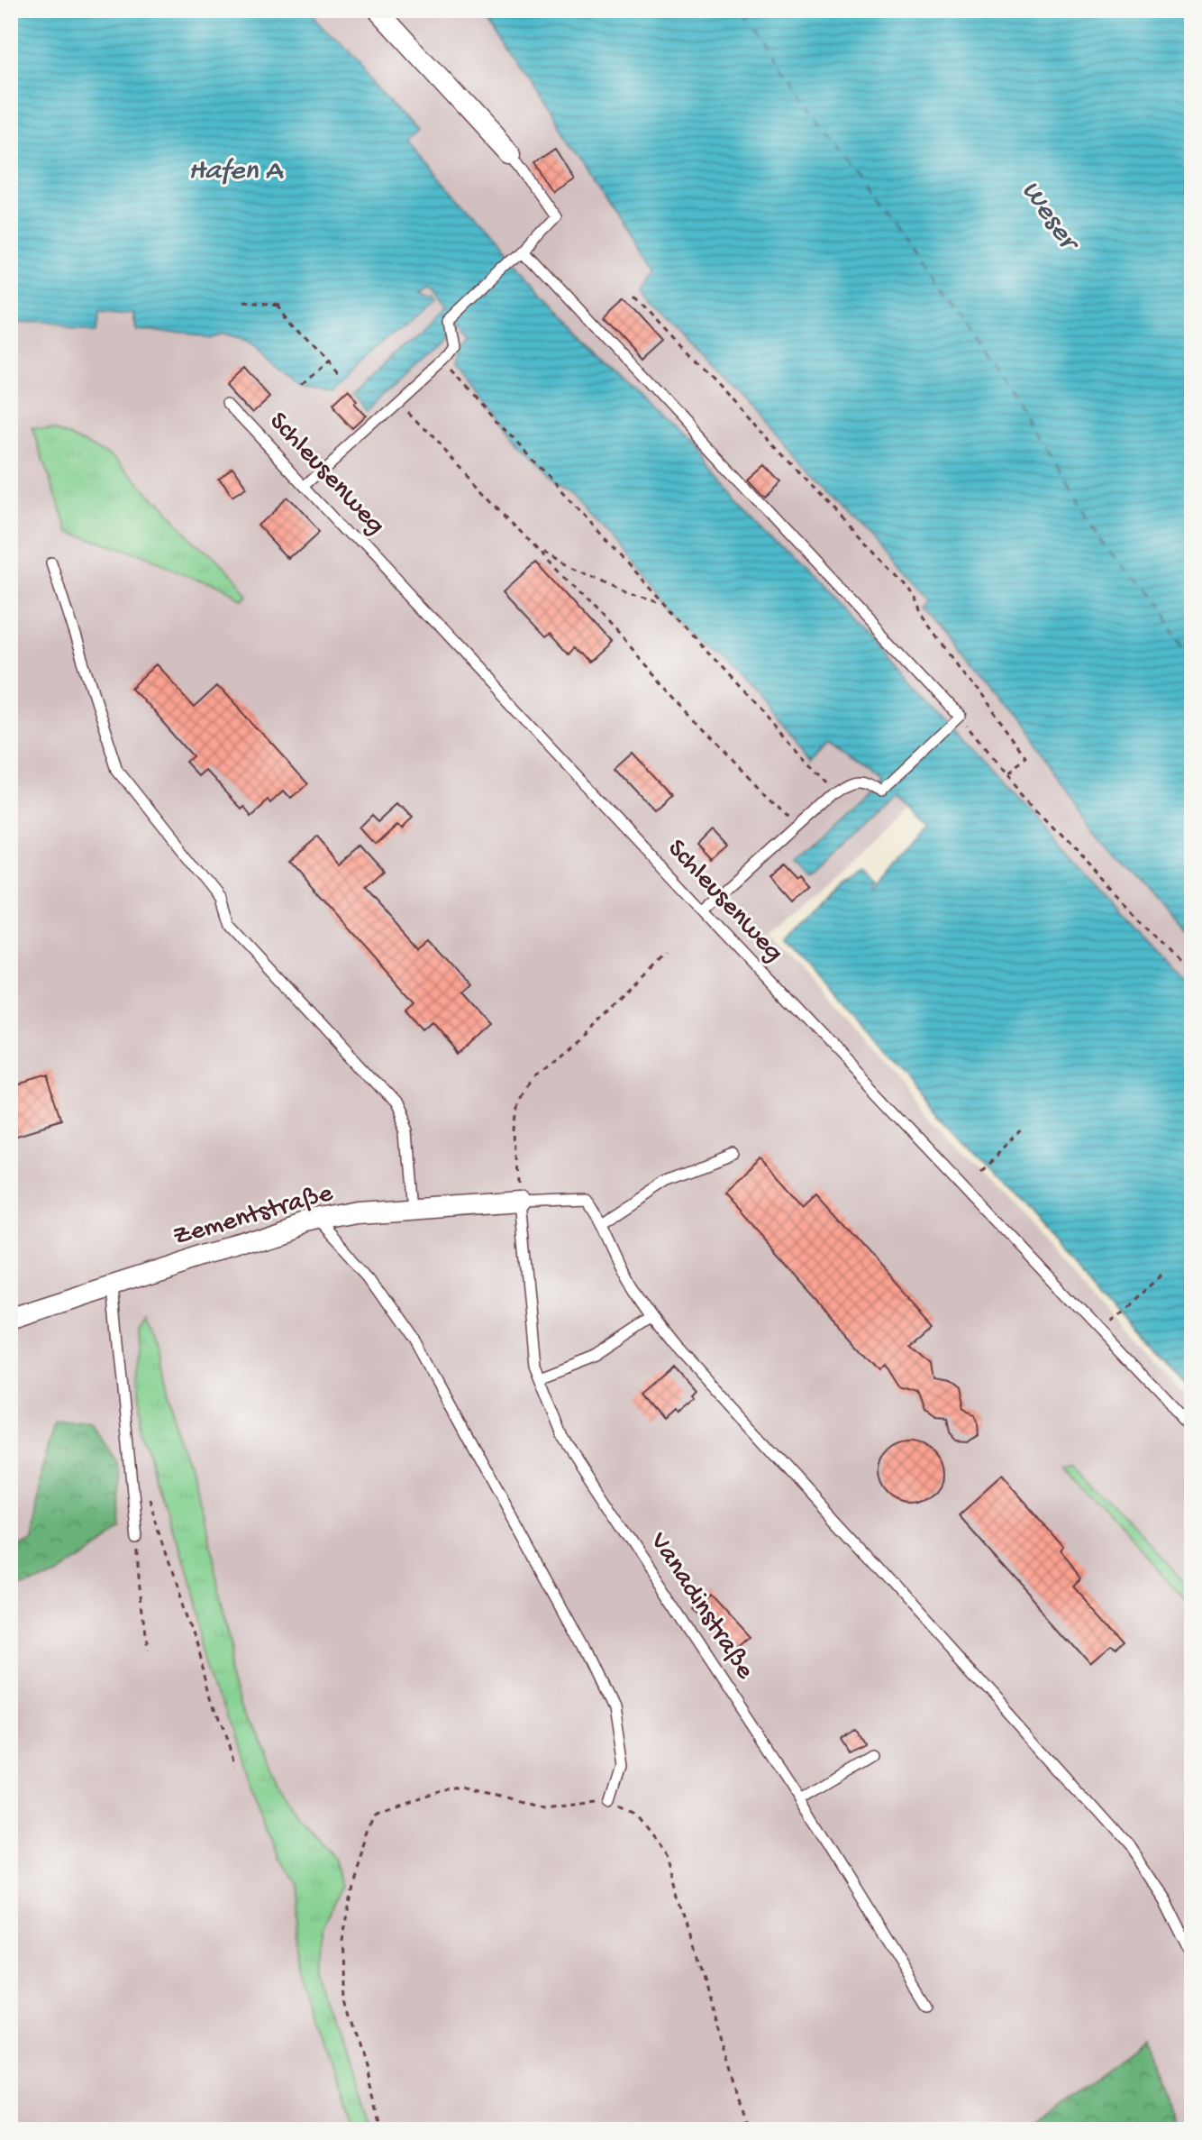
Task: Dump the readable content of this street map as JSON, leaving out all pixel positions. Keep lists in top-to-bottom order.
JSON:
{
  "streets": {
    "street": ["Zementstraße"],
    "lane": ["Schleusenweg", "Vanadinstraße"]
  },
  "crossings": [
    ["Zementstraße", "Vanadinstraße"]
  ],
  "water": ["Hafen A", "Weser"]
}
